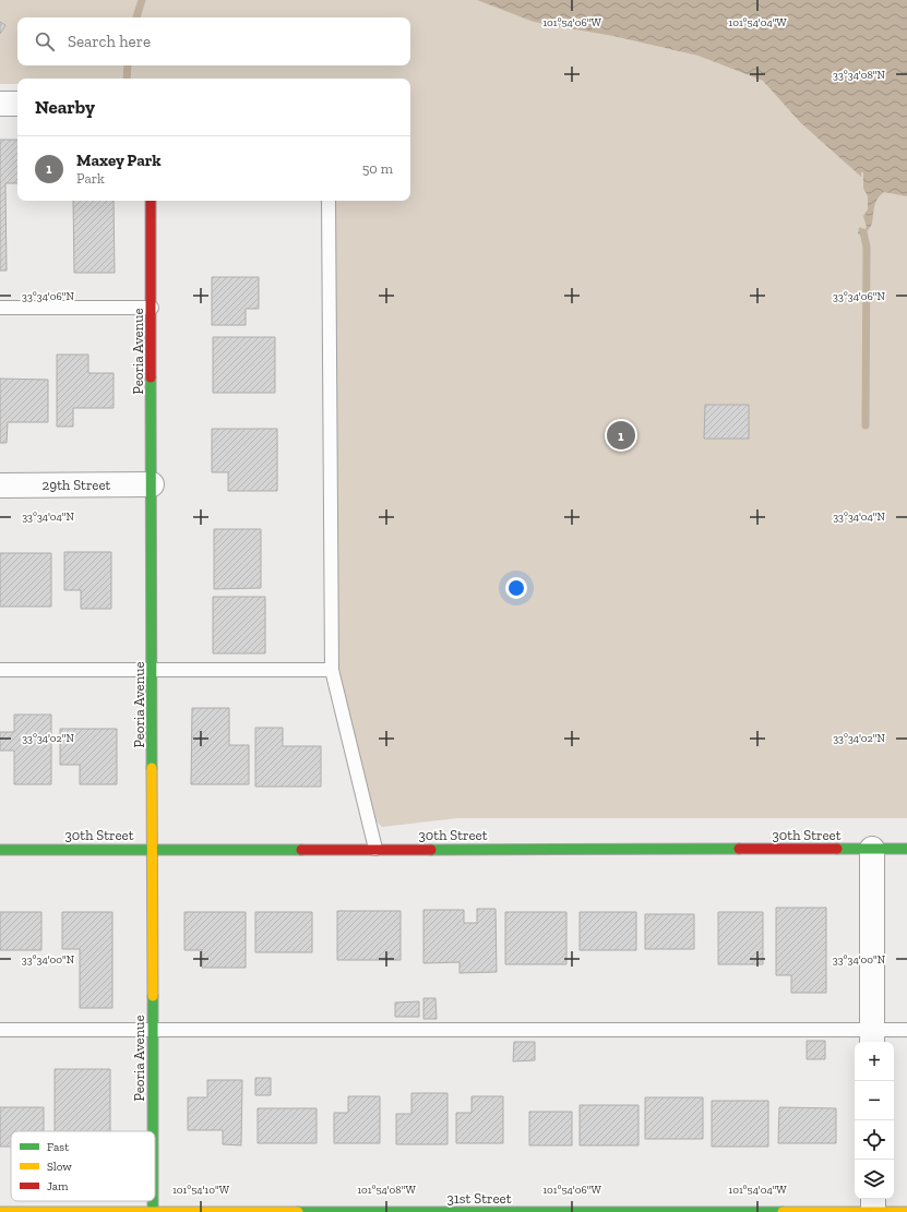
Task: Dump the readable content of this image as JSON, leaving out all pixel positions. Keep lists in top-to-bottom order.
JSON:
{
  "streets": {
    "street": [
      "Peoria Avenue",
      "29th Street",
      "30th Street",
      "31st Street"
    ]
  },
  "crossings": [
    ["Peoria Avenue", "29th Street"],
    ["Peoria Avenue", "30th Street"]
  ],
  "legend": ["Fast", "Slow", "Jam"],
  "page": {
    "search": "Search here",
    "heading": "Nearby",
    "list": [
      {
        "mark": "1",
        "name": "Maxey Park",
        "note": "Park",
        "value": "50 m"
      }
    ],
    "pins": "1",
    "map_buttons": ["+", "−"]
  },
  "coordinates": [
    "101°54'06\"W",
    "101°54'04\"W",
    "33°34'08\"N",
    "33°34'06\"N",
    "33°34'04\"N",
    "33°34'02\"N",
    "33°34'00\"N",
    "101°54'10\"W",
    "101°54'08\"W"
  ]
}
